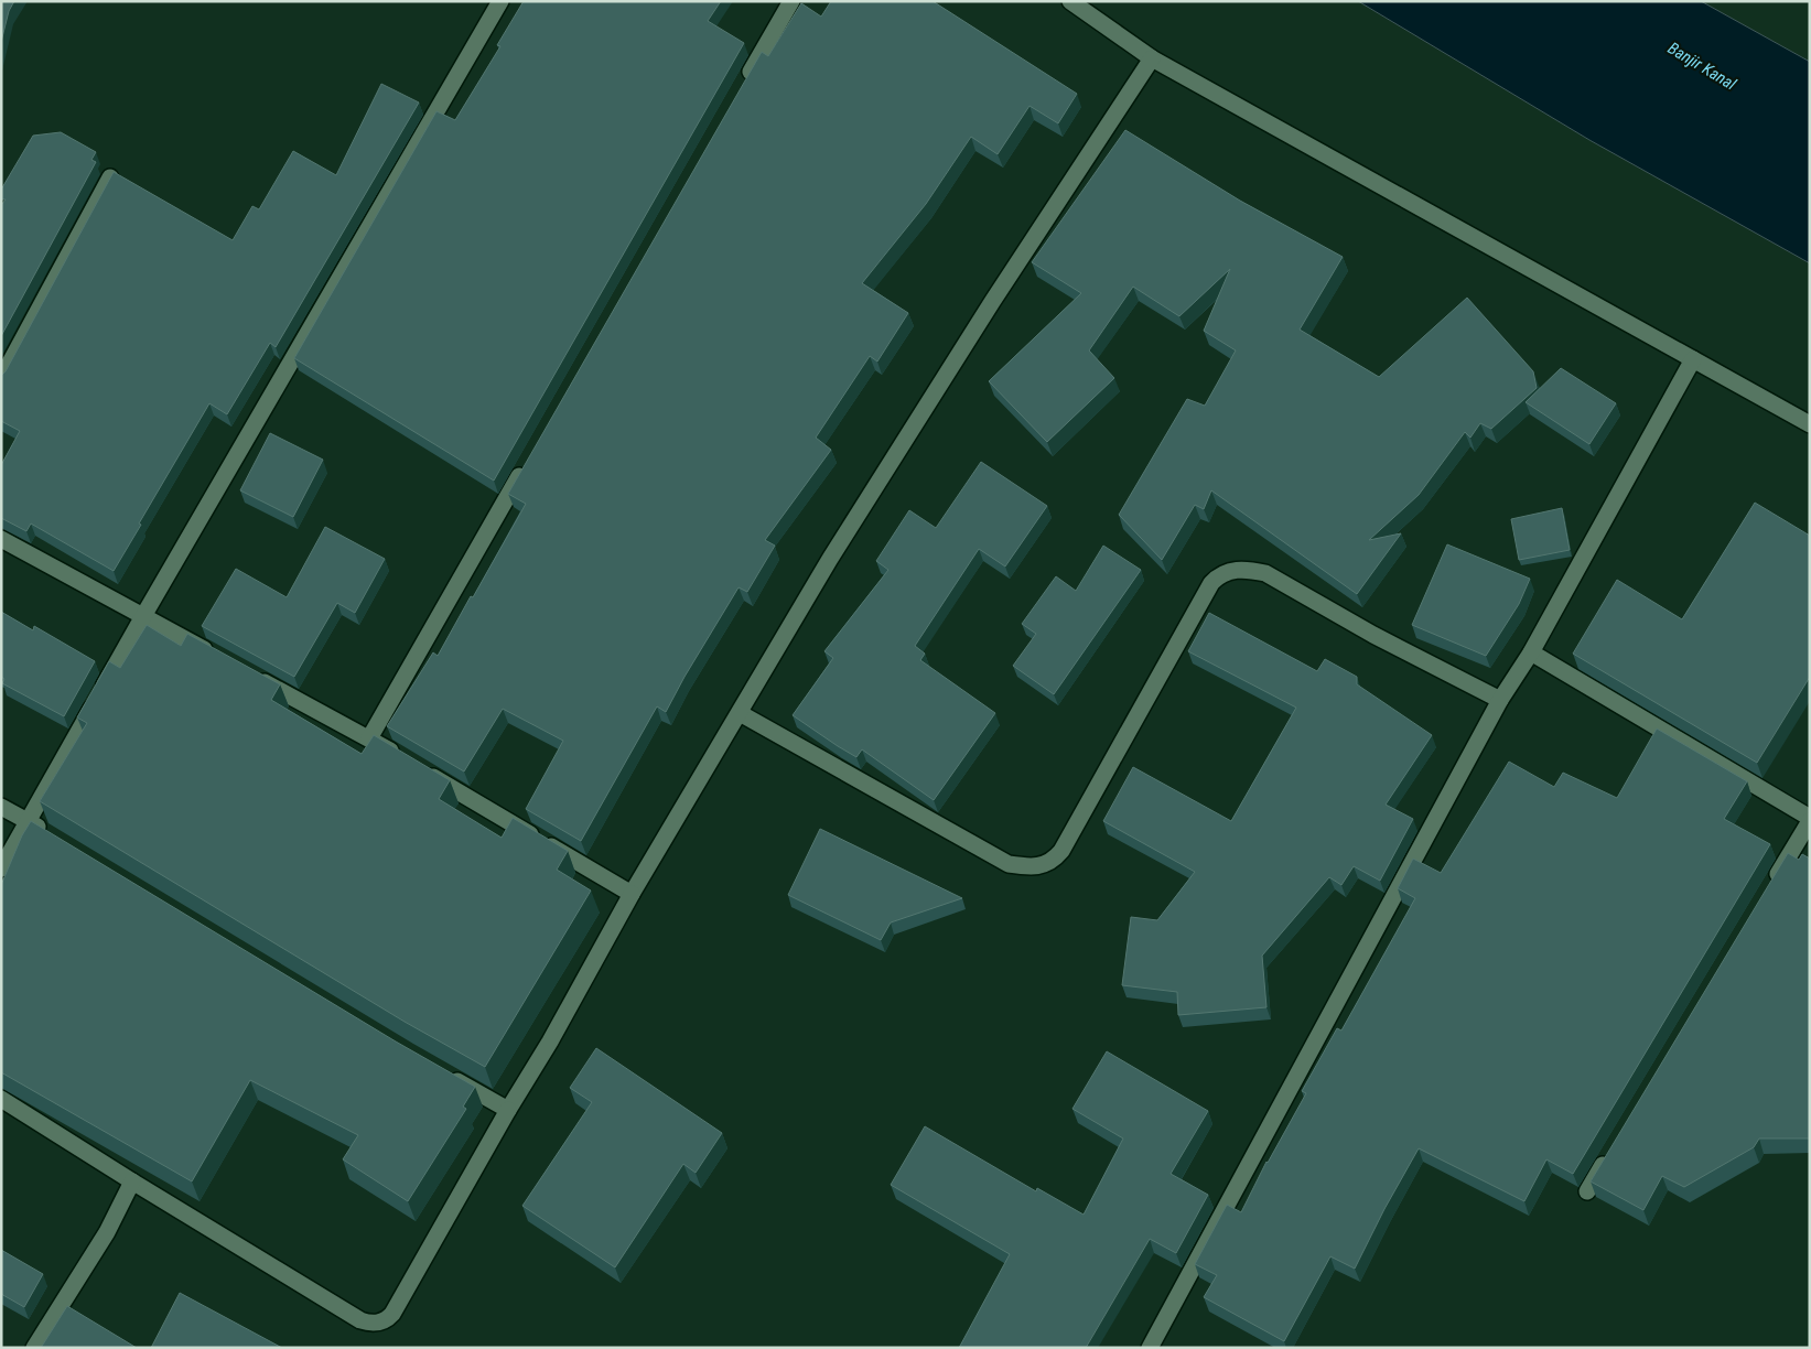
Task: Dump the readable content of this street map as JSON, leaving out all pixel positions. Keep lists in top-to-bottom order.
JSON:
{
  "water": ["Banjir Kanal"]
}
